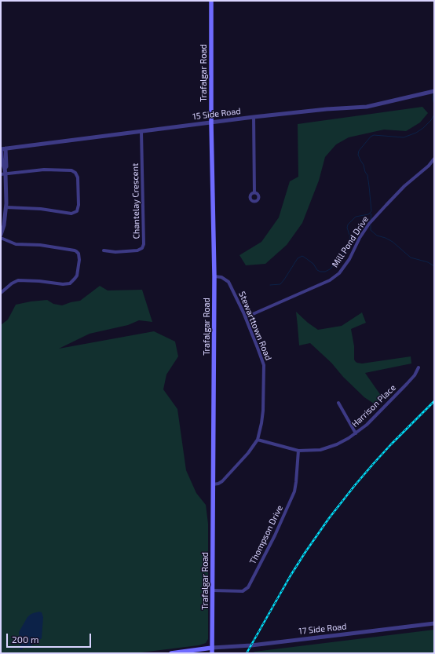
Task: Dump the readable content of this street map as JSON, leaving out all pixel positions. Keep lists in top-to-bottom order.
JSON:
{
  "streets": {
    "main road": ["Trafalgar Road"],
    "street": [
      "15 Side Road",
      "Chantelay Crescent",
      "Mill Pond Drive",
      "Stewarttown Road",
      "Harrison Place",
      "Thompson Drive",
      "17 Side Road"
    ]
  },
  "crossings": [
    ["Trafalgar Road", "15 Side Road"],
    ["Trafalgar Road", "Stewarttown Road"],
    ["Trafalgar Road", "Thompson Drive"],
    ["Trafalgar Road", "17 Side Road"],
    ["15 Side Road", "Chantelay Crescent"],
    ["Mill Pond Drive", "Stewarttown Road"],
    ["Stewarttown Road", "Harrison Place"],
    ["Harrison Place", "Thompson Drive"]
  ],
  "scale_bar": "200 m"
}
